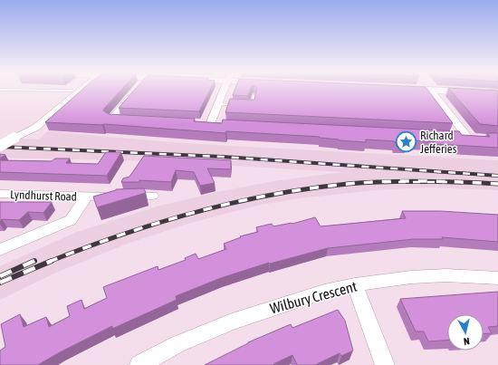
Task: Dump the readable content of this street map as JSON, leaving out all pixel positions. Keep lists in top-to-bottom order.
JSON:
{
  "streets": {
    "street": ["Lyndhurst Road", "Wilbury Crescent"]
  },
  "places": {
    "place": ["Richard Jefferies"]
  },
  "north": "bottom"
}
